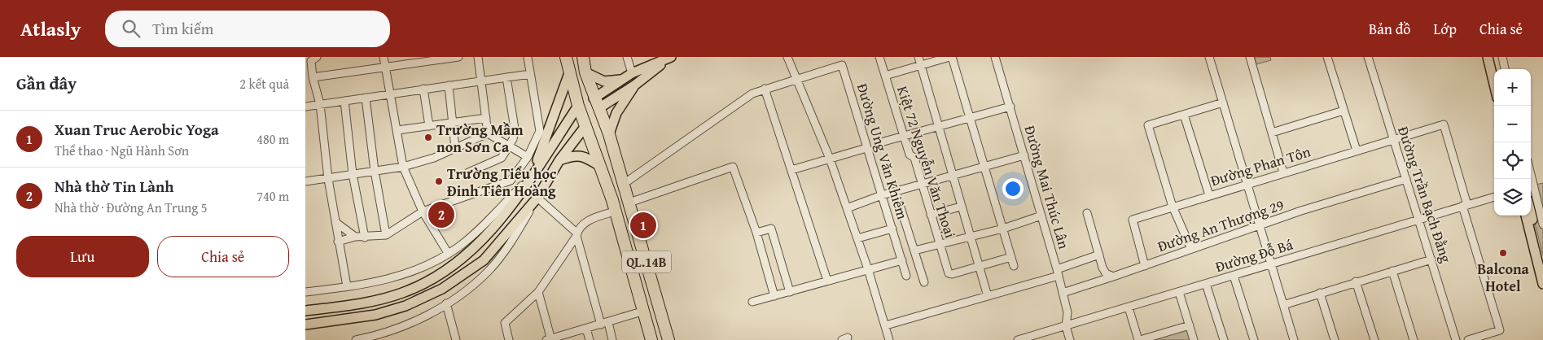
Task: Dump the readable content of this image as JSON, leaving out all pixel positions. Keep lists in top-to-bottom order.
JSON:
{
  "streets": {
    "highway": ["QL.14B"],
    "street": [
      "Đường Ung Văn Khiêm",
      "Kiệt 72 Nguyễn Văn Thoại",
      "Đường Phan Tôn",
      "Đường Mai Thúc Lân",
      "Đường Trần Bạch Đằng",
      "Đường An Thượng 29",
      "Đường Đỗ Bá"
    ]
  },
  "crossings": [
    ["Đường Ung Văn Khiêm", "QL.14B"],
    ["Đường Phan Tôn", "Đường Trần Bạch Đằng"],
    ["Đường Phan Tôn", "Đường An Thượng 29"],
    ["Đường Phan Tôn", "Đường Đỗ Bá"],
    ["Đường Mai Thúc Lân", "Đường An Thượng 29"],
    ["Đường Mai Thúc Lân", "Đường Đỗ Bá"],
    ["Đường Trần Bạch Đằng", "Đường An Thượng 29"],
    ["Đường Trần Bạch Đằng", "Đường Đỗ Bá"]
  ],
  "places": ["Trường Mầm non Sơn Ca", "Trường Tiểu học Đinh Tiên Hoàng", "Balcona Hotel"],
  "page": {
    "header": "Atlasly",
    "search": "Tìm kiếm",
    "nav": ["Bản đồ", "Lớp", "Chia sẻ"],
    "heading": ["Gần đây", "2 kết quả"],
    "map_buttons": ["+", "−"],
    "list": [
      {
        "mark": "1",
        "name": "Xuan Truc Aerobic Yoga",
        "note": "Thể thao · Ngũ Hành Sơn",
        "value": "480 m"
      },
      {
        "mark": "2",
        "name": "Nhà thờ Tin Lành",
        "note": "Nhà thờ · Đường An Trung 5",
        "value": "740 m"
      }
    ],
    "pins": ["2", "1"],
    "buttons": ["Lưu", "Chia sẻ"]
  }
}
